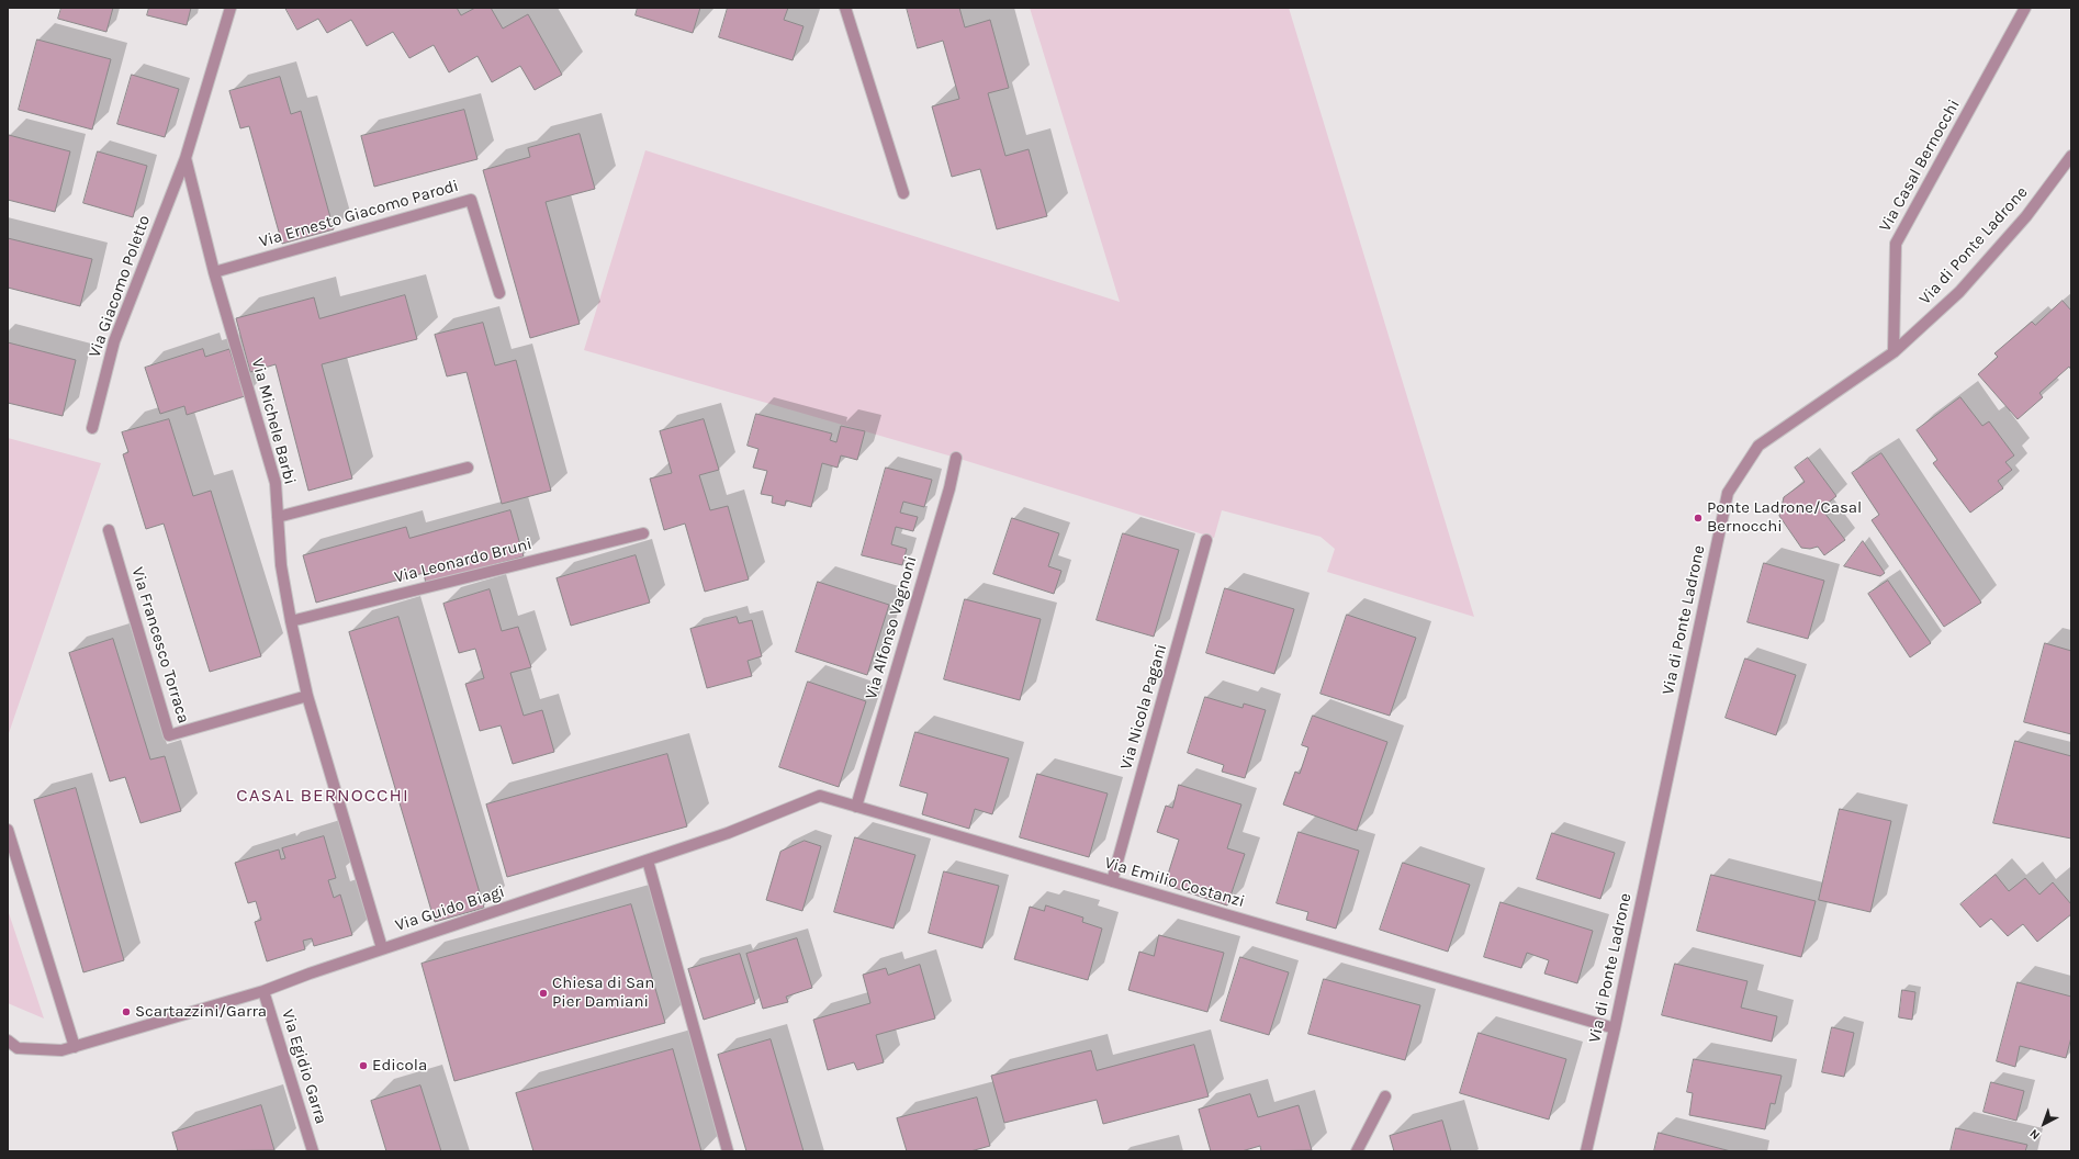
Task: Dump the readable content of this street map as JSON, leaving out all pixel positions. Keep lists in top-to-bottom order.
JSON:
{
  "streets": {
    "street": [
      "Via Casal Bernocchi",
      "Via Ernesto Giacomo Parodi",
      "Via di Ponte Ladrone",
      "Via Giacomo Poletto",
      "Via Michele Barbi",
      "Via Leonardo Bruni",
      "Via Alfonso Vagnoni",
      "Via Francesco Torraca",
      "Via Nicola Pagani",
      "Via Emilio Costanzi",
      "Via Guido Biagi",
      "Via Egidio Garra"
    ]
  },
  "crossings": [
    ["Via Casal Bernocchi", "Via di Ponte Ladrone"],
    ["Via Ernesto Giacomo Parodi", "Via Michele Barbi"],
    ["Via di Ponte Ladrone", "Via Emilio Costanzi"],
    ["Via Giacomo Poletto", "Via Michele Barbi"],
    ["Via Michele Barbi", "Via Leonardo Bruni"],
    ["Via Michele Barbi", "Via Francesco Torraca"],
    ["Via Michele Barbi", "Via Guido Biagi"],
    ["Via Alfonso Vagnoni", "Via Emilio Costanzi"],
    ["Via Nicola Pagani", "Via Emilio Costanzi"],
    ["Via Emilio Costanzi", "Via Guido Biagi"],
    ["Via Guido Biagi", "Via Egidio Garra"]
  ],
  "districts": ["CASAL BERNOCCHI"],
  "places": [
    "Ponte Ladrone/Casal Bernocchi",
    "Chiesa di San Pier Damiani",
    "Scartazzini/Garra",
    "Edicola"
  ],
  "north": "bottom left"
}
